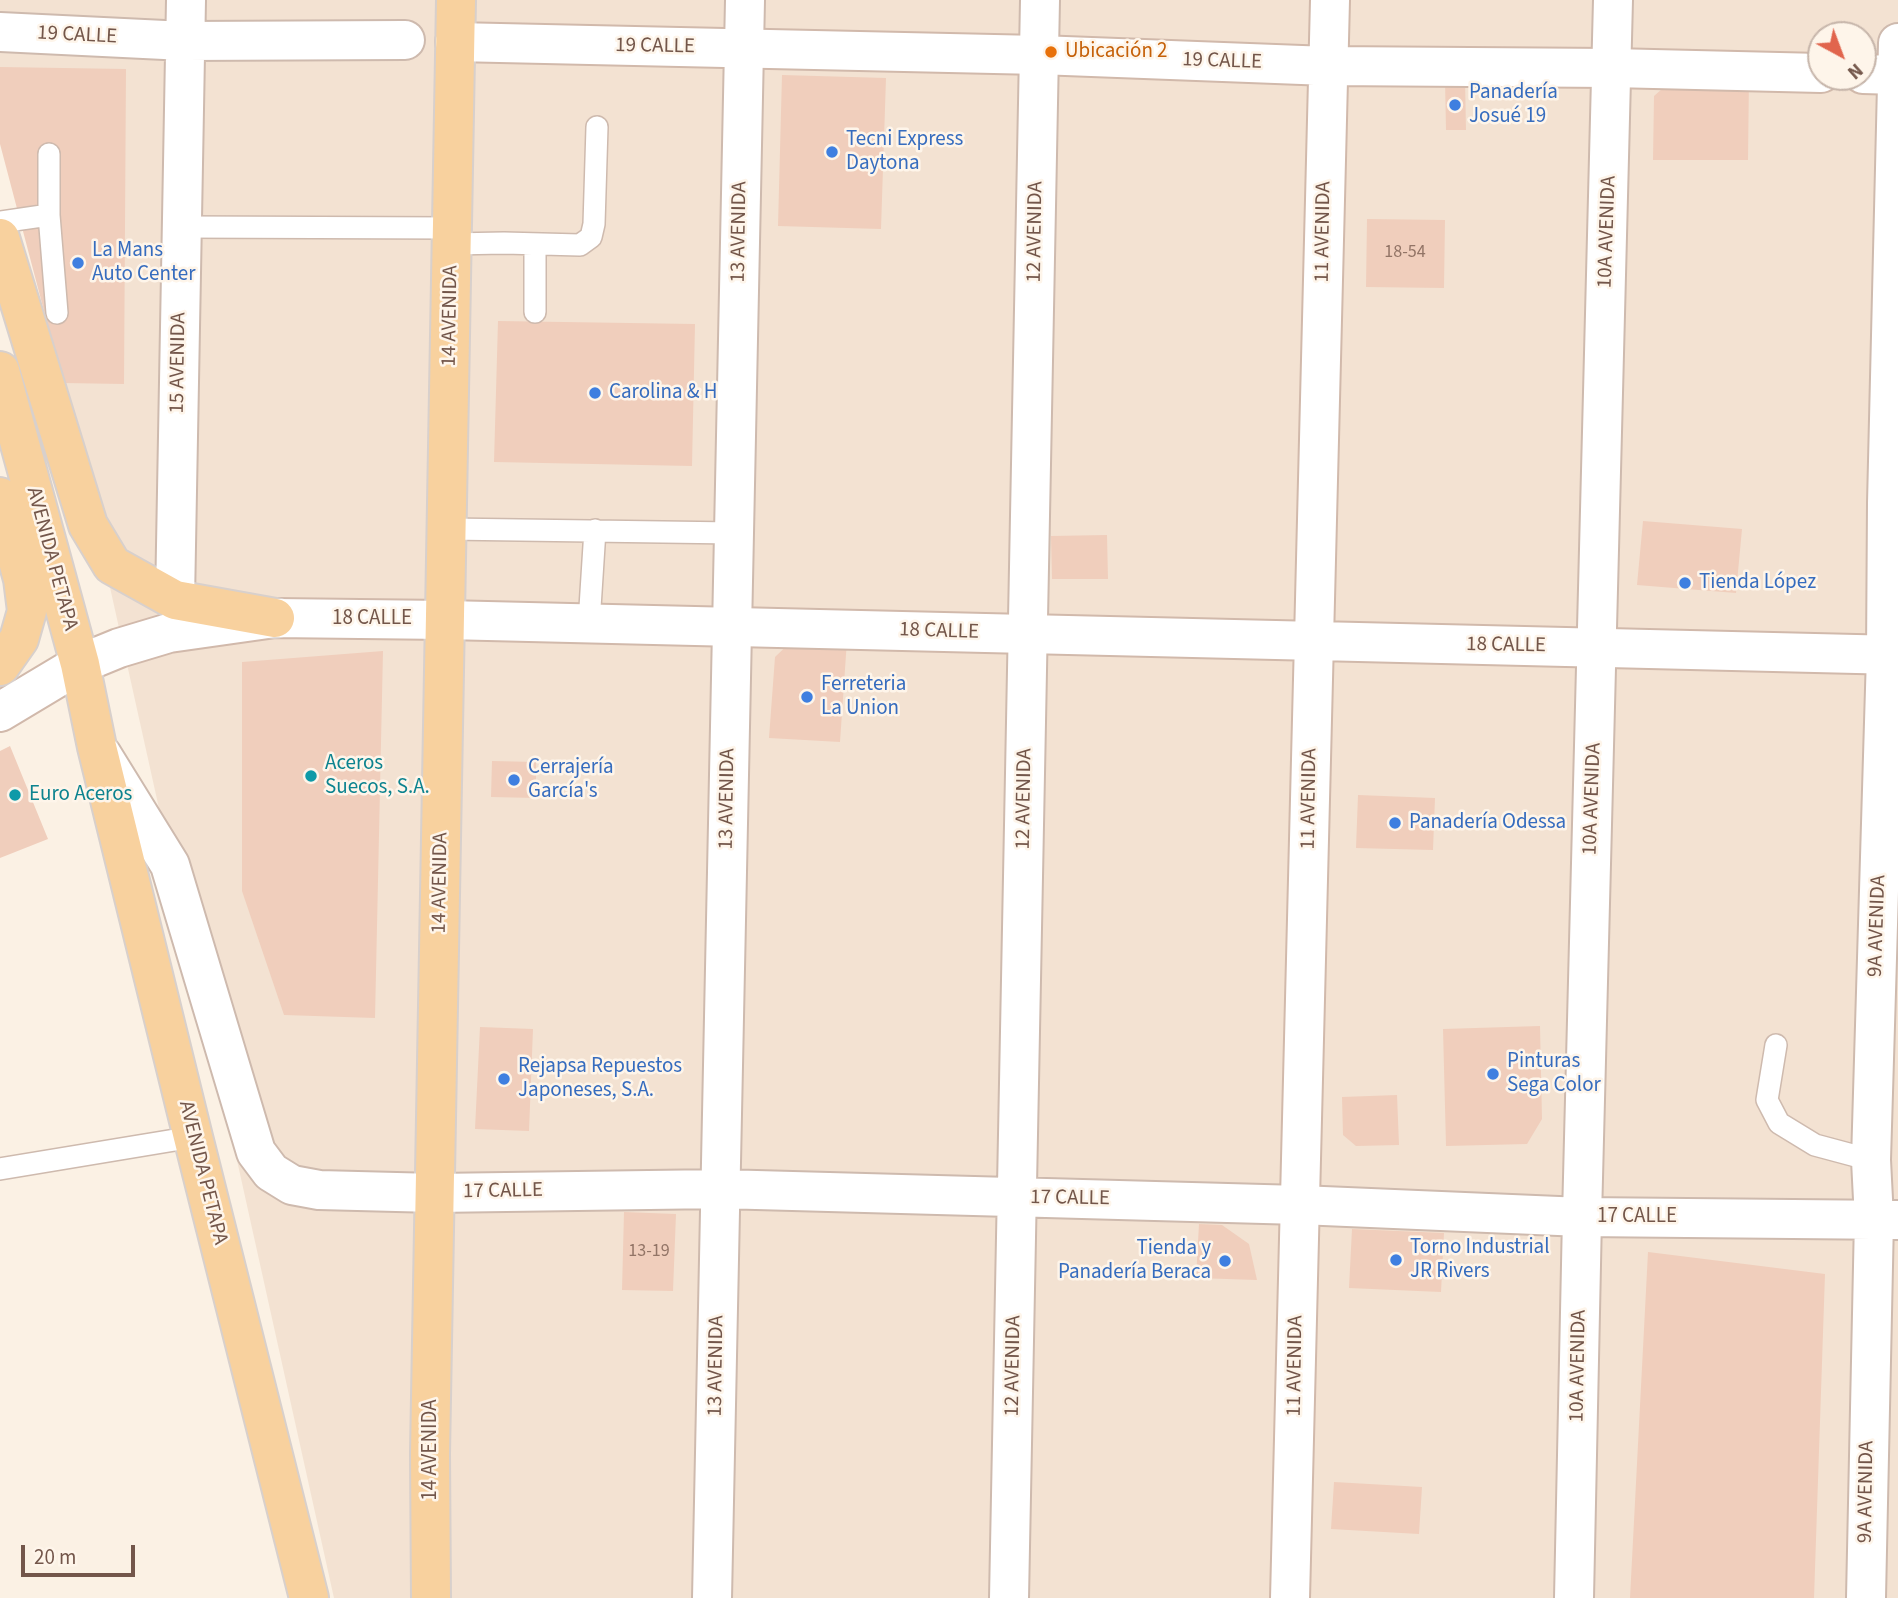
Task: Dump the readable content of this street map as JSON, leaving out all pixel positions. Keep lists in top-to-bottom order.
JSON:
{
  "streets": {
    "main road": ["14 AVENIDA", "AVENIDA PETAPA"],
    "street": [
      "19 CALLE",
      "13 AVENIDA",
      "12 AVENIDA",
      "11 AVENIDA",
      "10A AVENIDA",
      "15 AVENIDA",
      "18 CALLE",
      "9A AVENIDA",
      "17 CALLE"
    ]
  },
  "crossings": [
    ["19 CALLE", "13 AVENIDA"],
    ["19 CALLE", "12 AVENIDA"],
    ["19 CALLE", "11 AVENIDA"],
    ["19 CALLE", "10A AVENIDA"],
    ["19 CALLE", "14 AVENIDA"],
    ["19 CALLE", "15 AVENIDA"],
    ["13 AVENIDA", "18 CALLE"],
    ["13 AVENIDA", "17 CALLE"],
    ["12 AVENIDA", "18 CALLE"],
    ["12 AVENIDA", "17 CALLE"],
    ["11 AVENIDA", "18 CALLE"],
    ["11 AVENIDA", "17 CALLE"],
    ["10A AVENIDA", "18 CALLE"],
    ["10A AVENIDA", "17 CALLE"],
    ["14 AVENIDA", "18 CALLE"],
    ["14 AVENIDA", "17 CALLE"],
    ["AVENIDA PETAPA", "18 CALLE"],
    ["AVENIDA PETAPA", "17 CALLE"],
    ["18 CALLE", "9A AVENIDA"],
    ["9A AVENIDA", "17 CALLE"]
  ],
  "places": [
    "Ubicación 2",
    "Panadería Josué 19",
    "Tecni Express Daytona",
    "La Mans Auto Center",
    "Carolina & H",
    "Tienda López",
    "Ferreteria La Union",
    "Aceros Suecos, S.A.",
    "Cerrajería García's",
    "Euro Aceros",
    "Panadería Odessa",
    "Pinturas Sega Color",
    "Rejapsa Repuestos Japoneses, S.A.",
    "Torno Industrial JR Rivers",
    "Tienda y Panadería Beraca"
  ],
  "house_numbers": ["18-54", "13-19"],
  "scale_bar": "20 m",
  "north": "bottom right"
}
